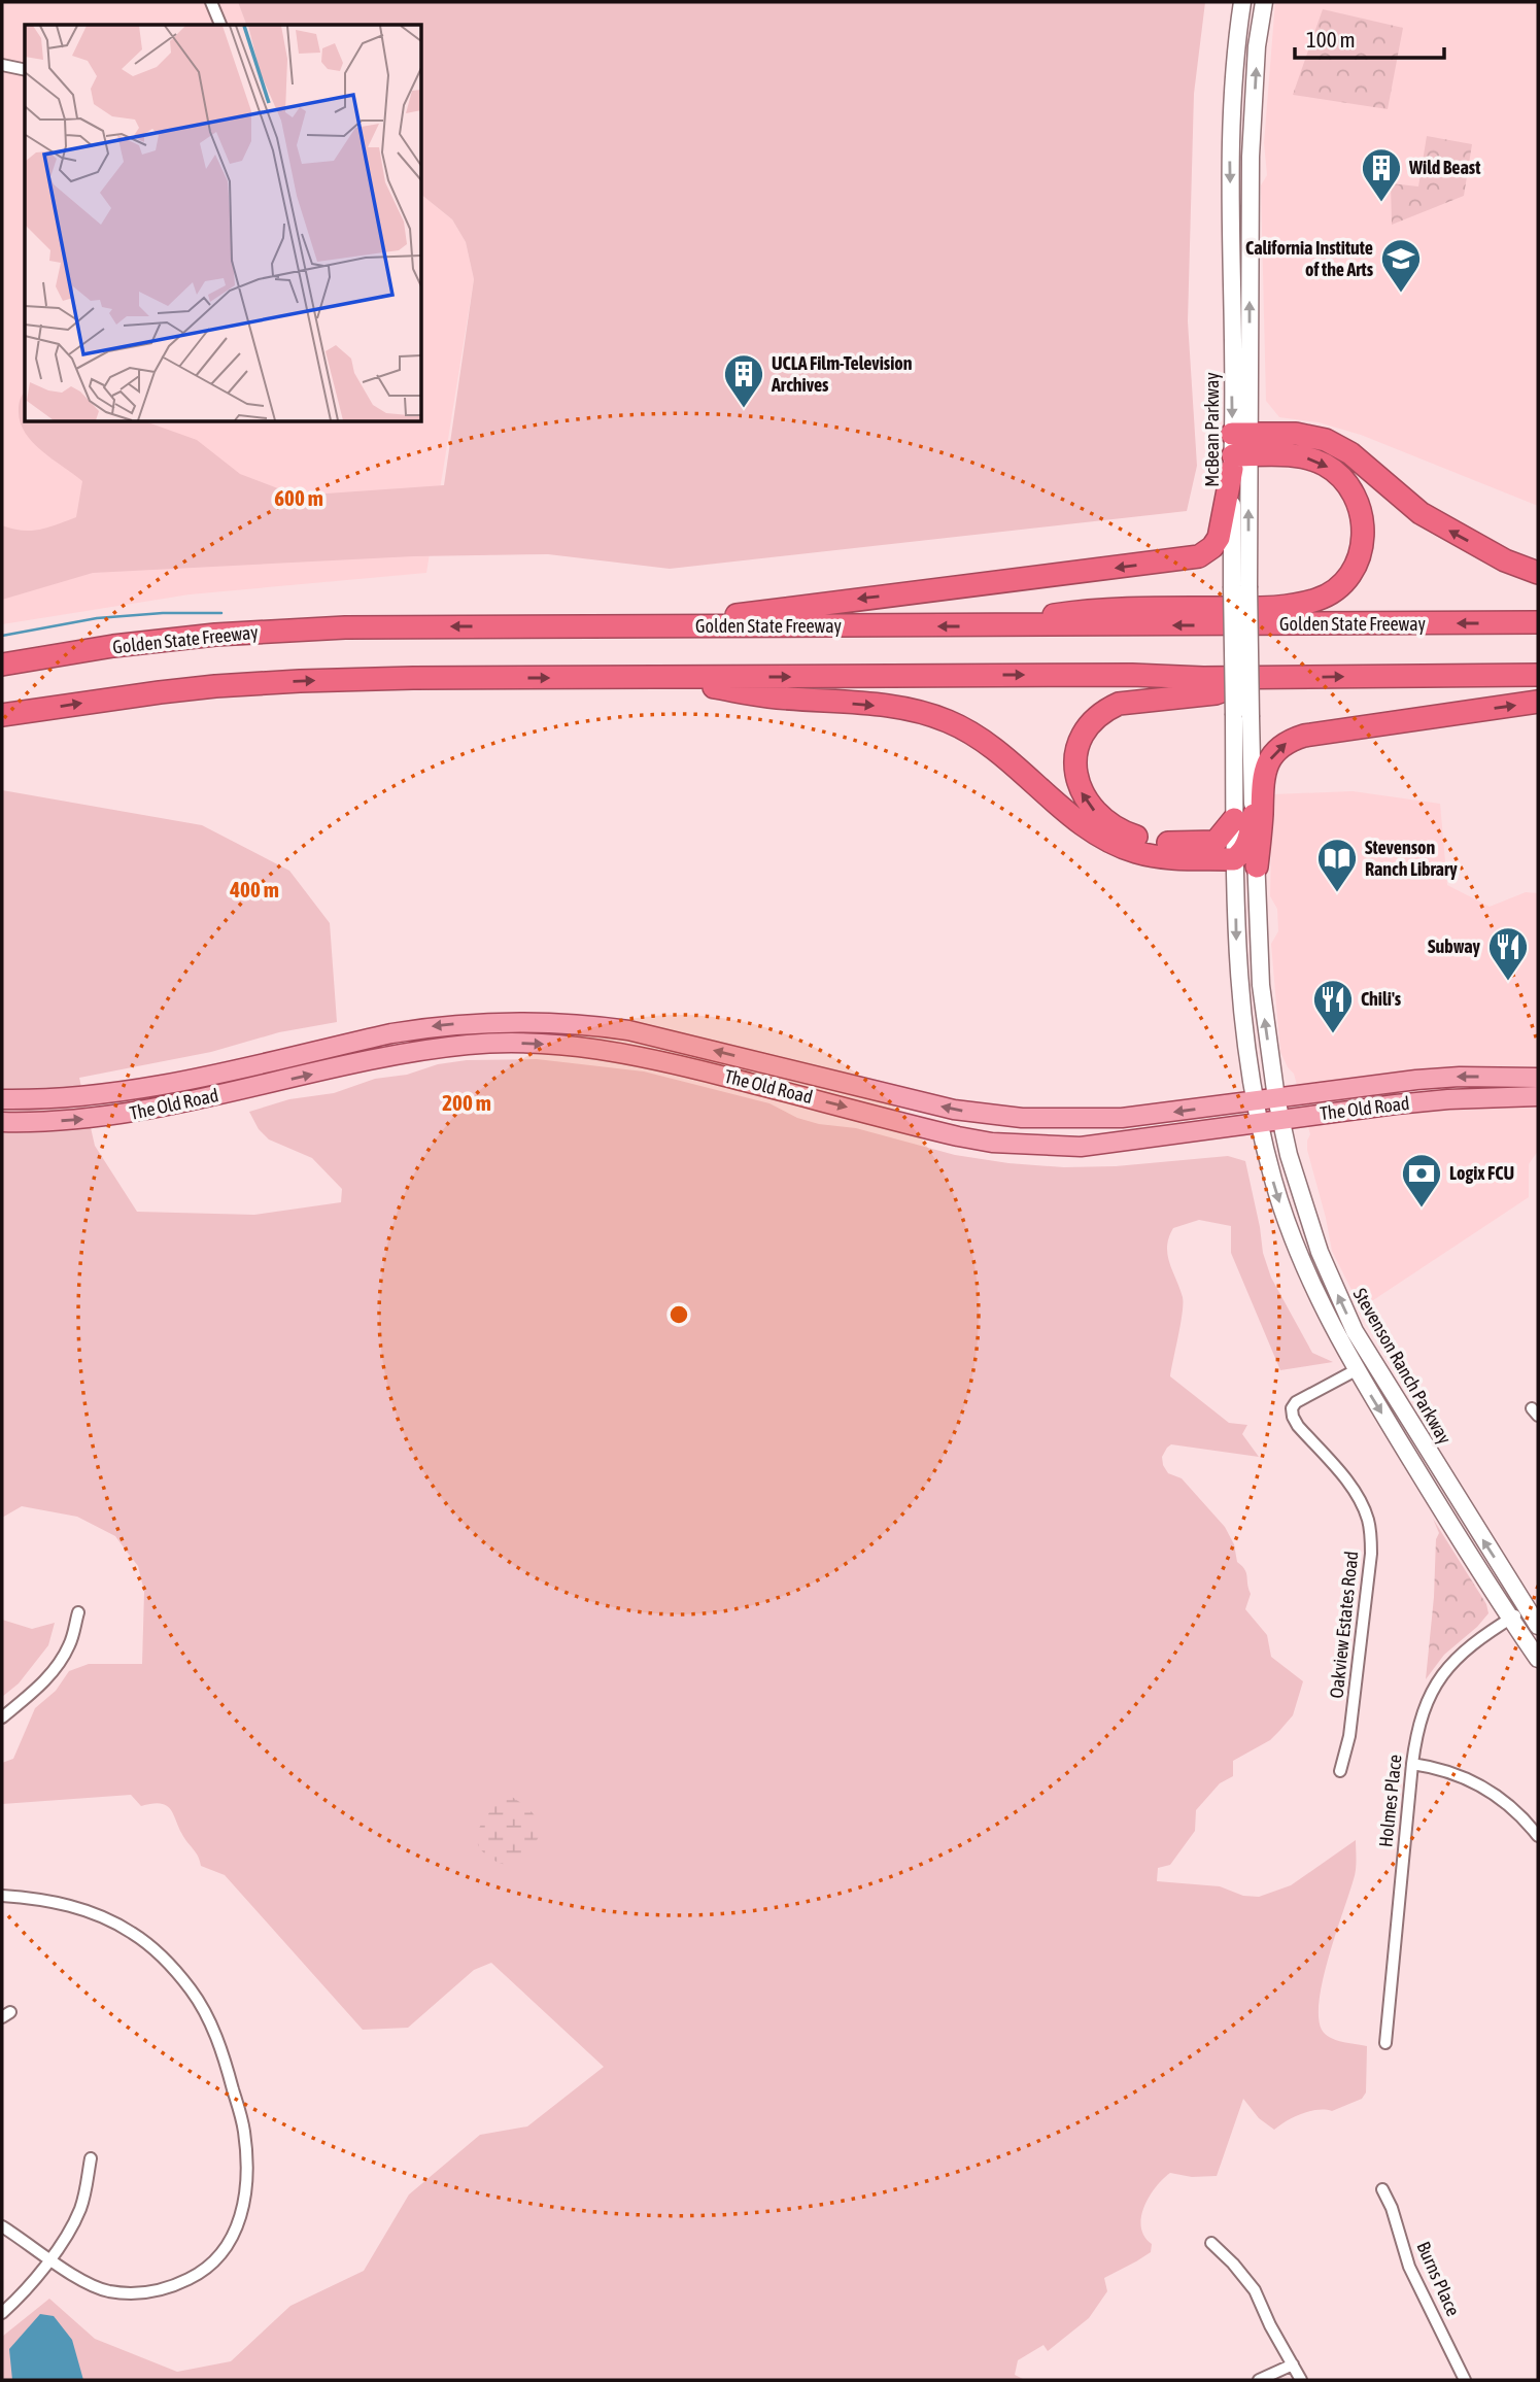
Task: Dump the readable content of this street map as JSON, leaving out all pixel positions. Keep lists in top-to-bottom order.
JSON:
{
  "streets": {
    "highway": ["Golden State Freeway"],
    "main road": ["McBean Parkway", "The Old Road", "Stevenson Ranch Parkway"],
    "street": ["Oakview Estates Road", "Holmes Place", "Burns Place"]
  },
  "crossings": [
    ["McBean Parkway", "Stevenson Ranch Parkway"],
    ["The Old Road", "Stevenson Ranch Parkway"],
    ["Stevenson Ranch Parkway", "Holmes Place"]
  ],
  "places": {
    "building": ["Wild Beast", "UCLA Film-Television Archives"],
    "school or university": ["California Institute of the Arts"],
    "library": ["Stevenson Ranch Library"],
    "restaurant": ["Subway", "Chili's"],
    "bank": ["Logix FCU"]
  },
  "scale_bar": "100 m",
  "rings": ["600 m", "400 m", "200 m"]
}
